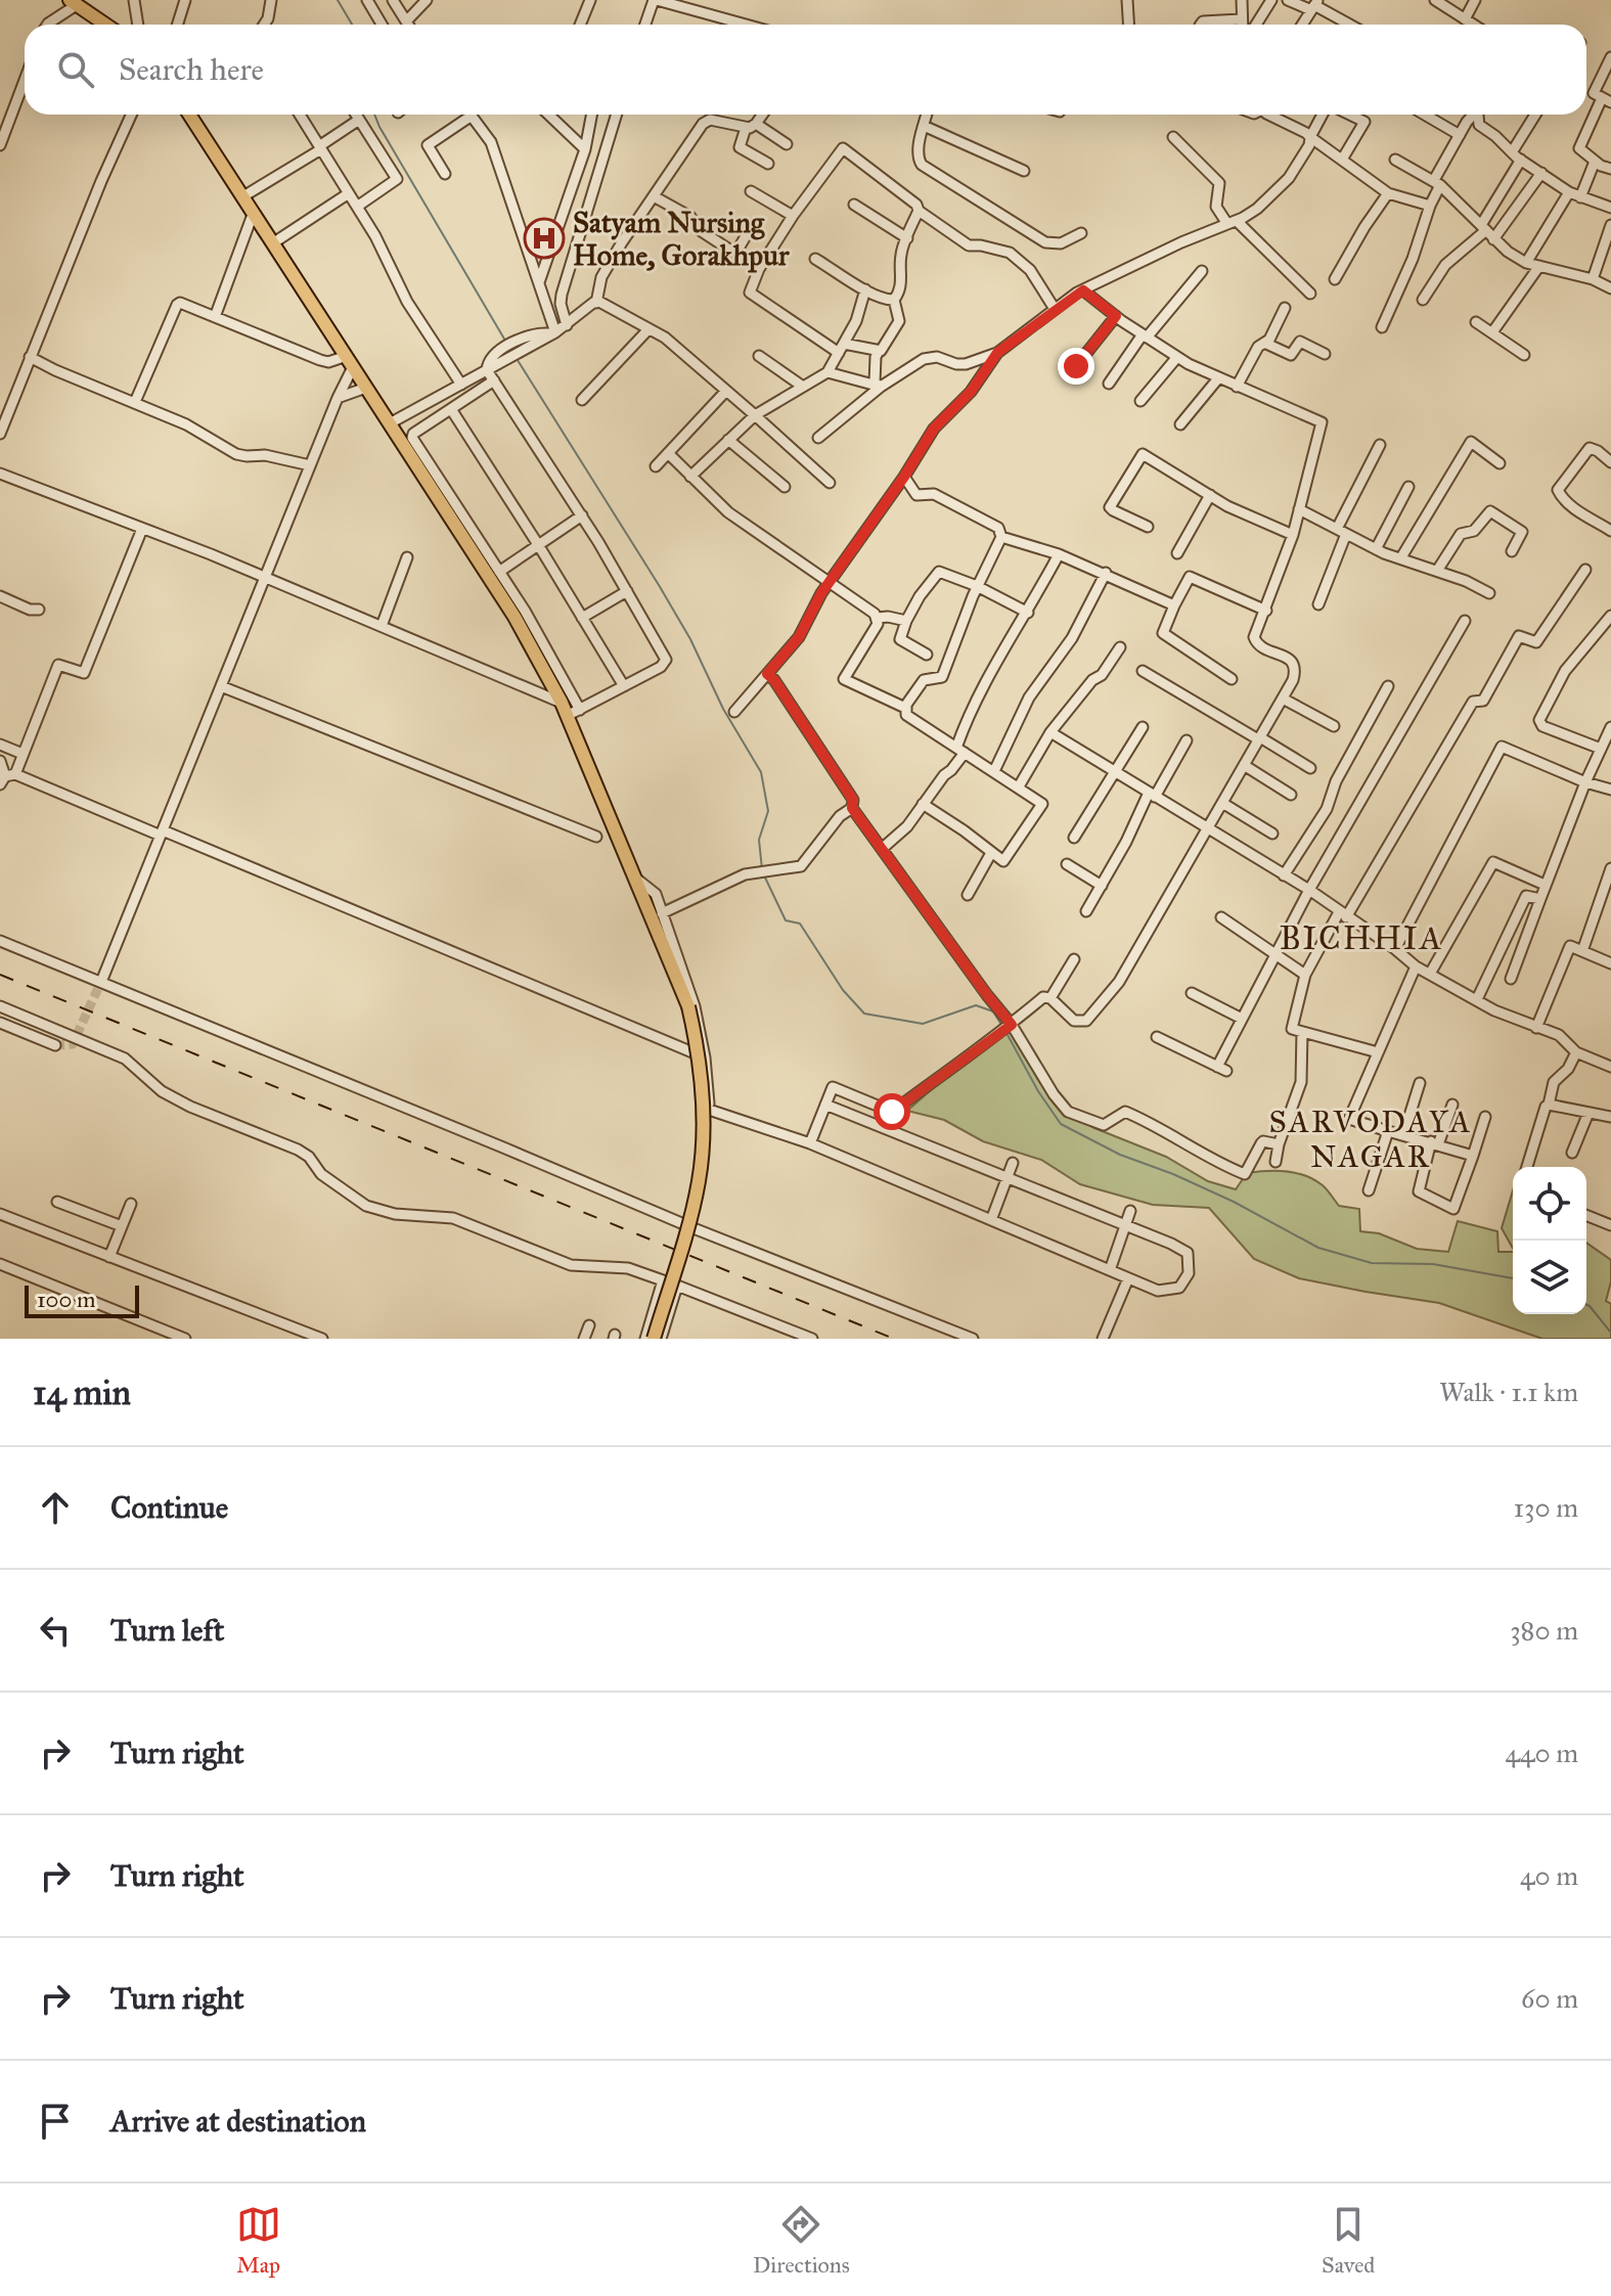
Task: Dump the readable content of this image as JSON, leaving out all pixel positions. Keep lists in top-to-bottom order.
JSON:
{
  "districts": ["BICHHIA", "SARVODAYA NAGAR"],
  "places": {
    "hospital": ["Satyam Nursing Home, Gorakhpur"]
  },
  "scale_bar": "100 m",
  "page": {
    "search": "Search here",
    "scale": "100 m",
    "heading": ["14 min", "Walk · 1.1 km"],
    "list": [
      ["Continue", "130 m"],
      ["Turn left", "380 m"],
      ["Turn right", "440 m"],
      ["Turn right", "40 m"],
      ["Turn right", "60 m"],
      "Arrive at destination"
    ],
    "nav": ["Map", "Directions", "Saved"]
  }
}
